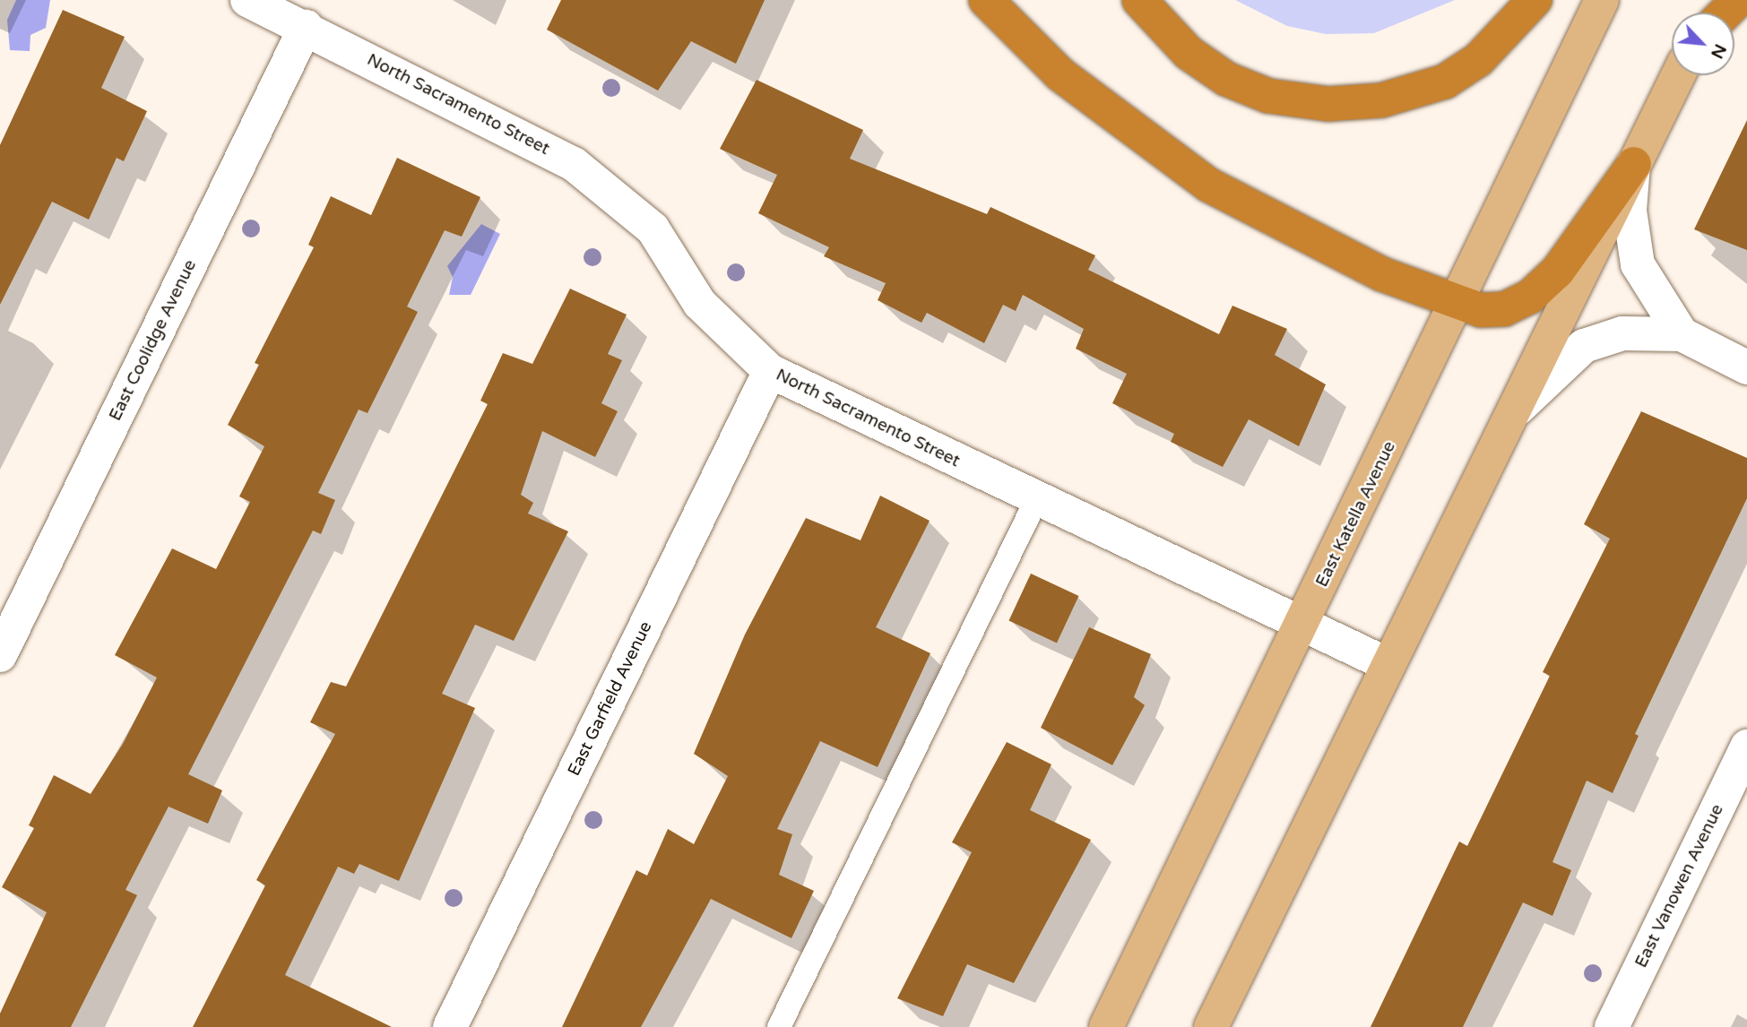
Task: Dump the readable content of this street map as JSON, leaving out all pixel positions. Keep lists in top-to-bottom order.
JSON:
{
  "streets": {
    "main road": ["East Katella Avenue"],
    "street": [
      "North Sacramento Street",
      "East Coolidge Avenue",
      "East Garfield Avenue",
      "East Vanowen Avenue"
    ]
  },
  "crossings": [
    ["North Sacramento Street", "East Coolidge Avenue"],
    ["North Sacramento Street", "East Katella Avenue"],
    ["North Sacramento Street", "East Garfield Avenue"]
  ],
  "north": "bottom right"
}
